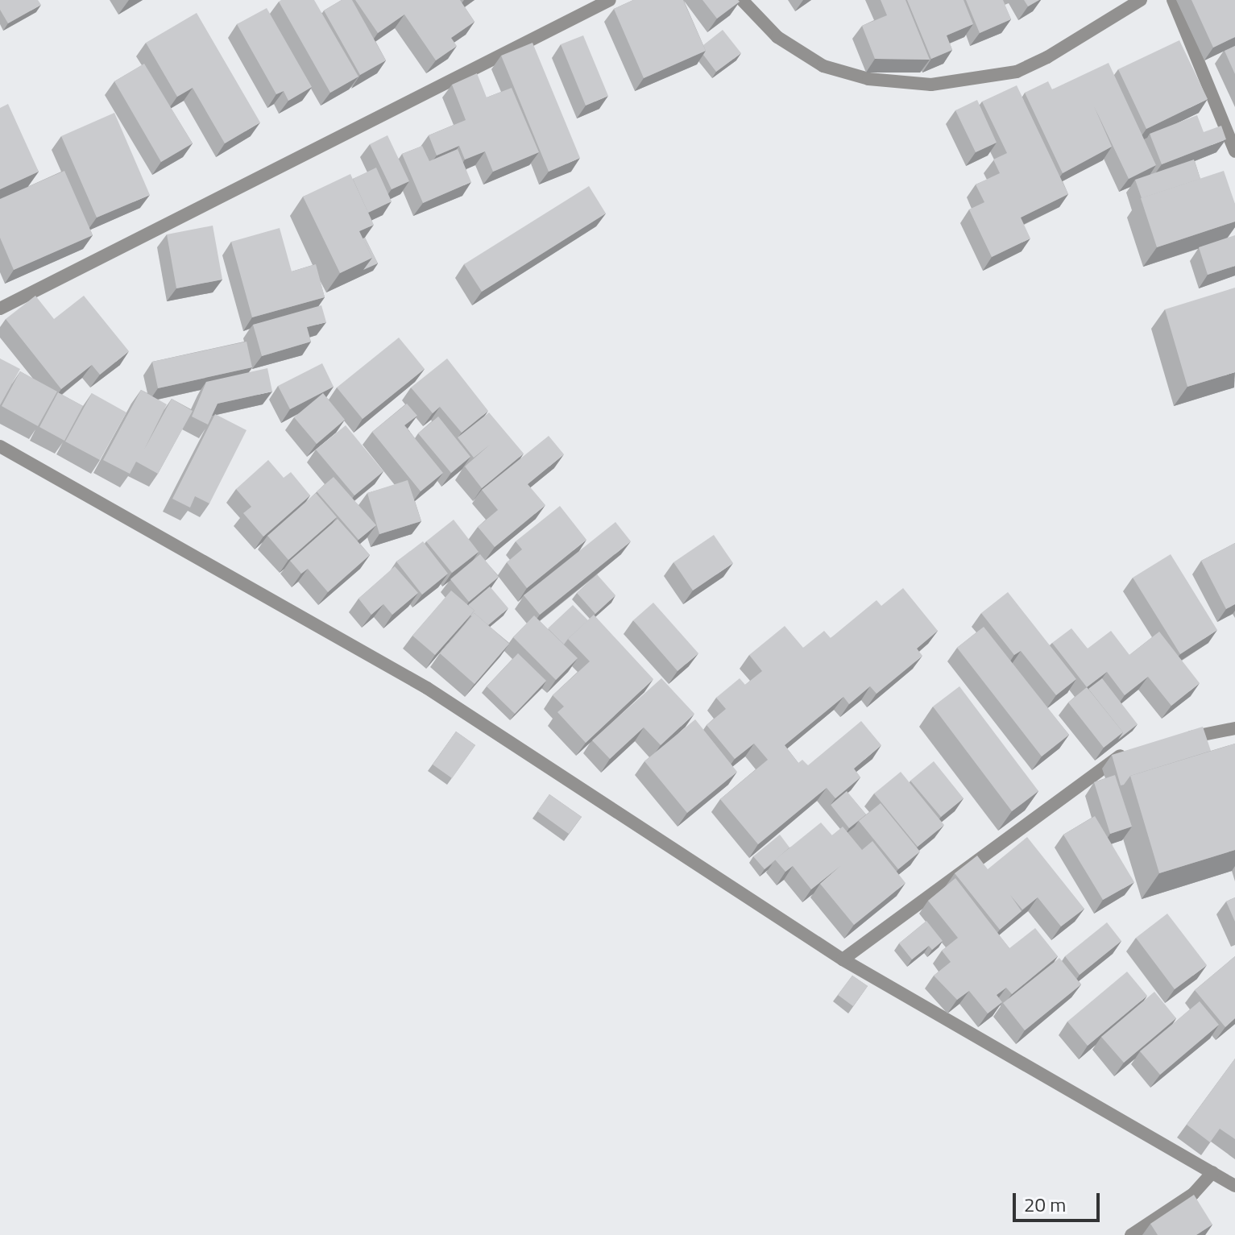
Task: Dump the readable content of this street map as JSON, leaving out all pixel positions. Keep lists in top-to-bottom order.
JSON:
{
  "scale_bar": "20 m"
}
